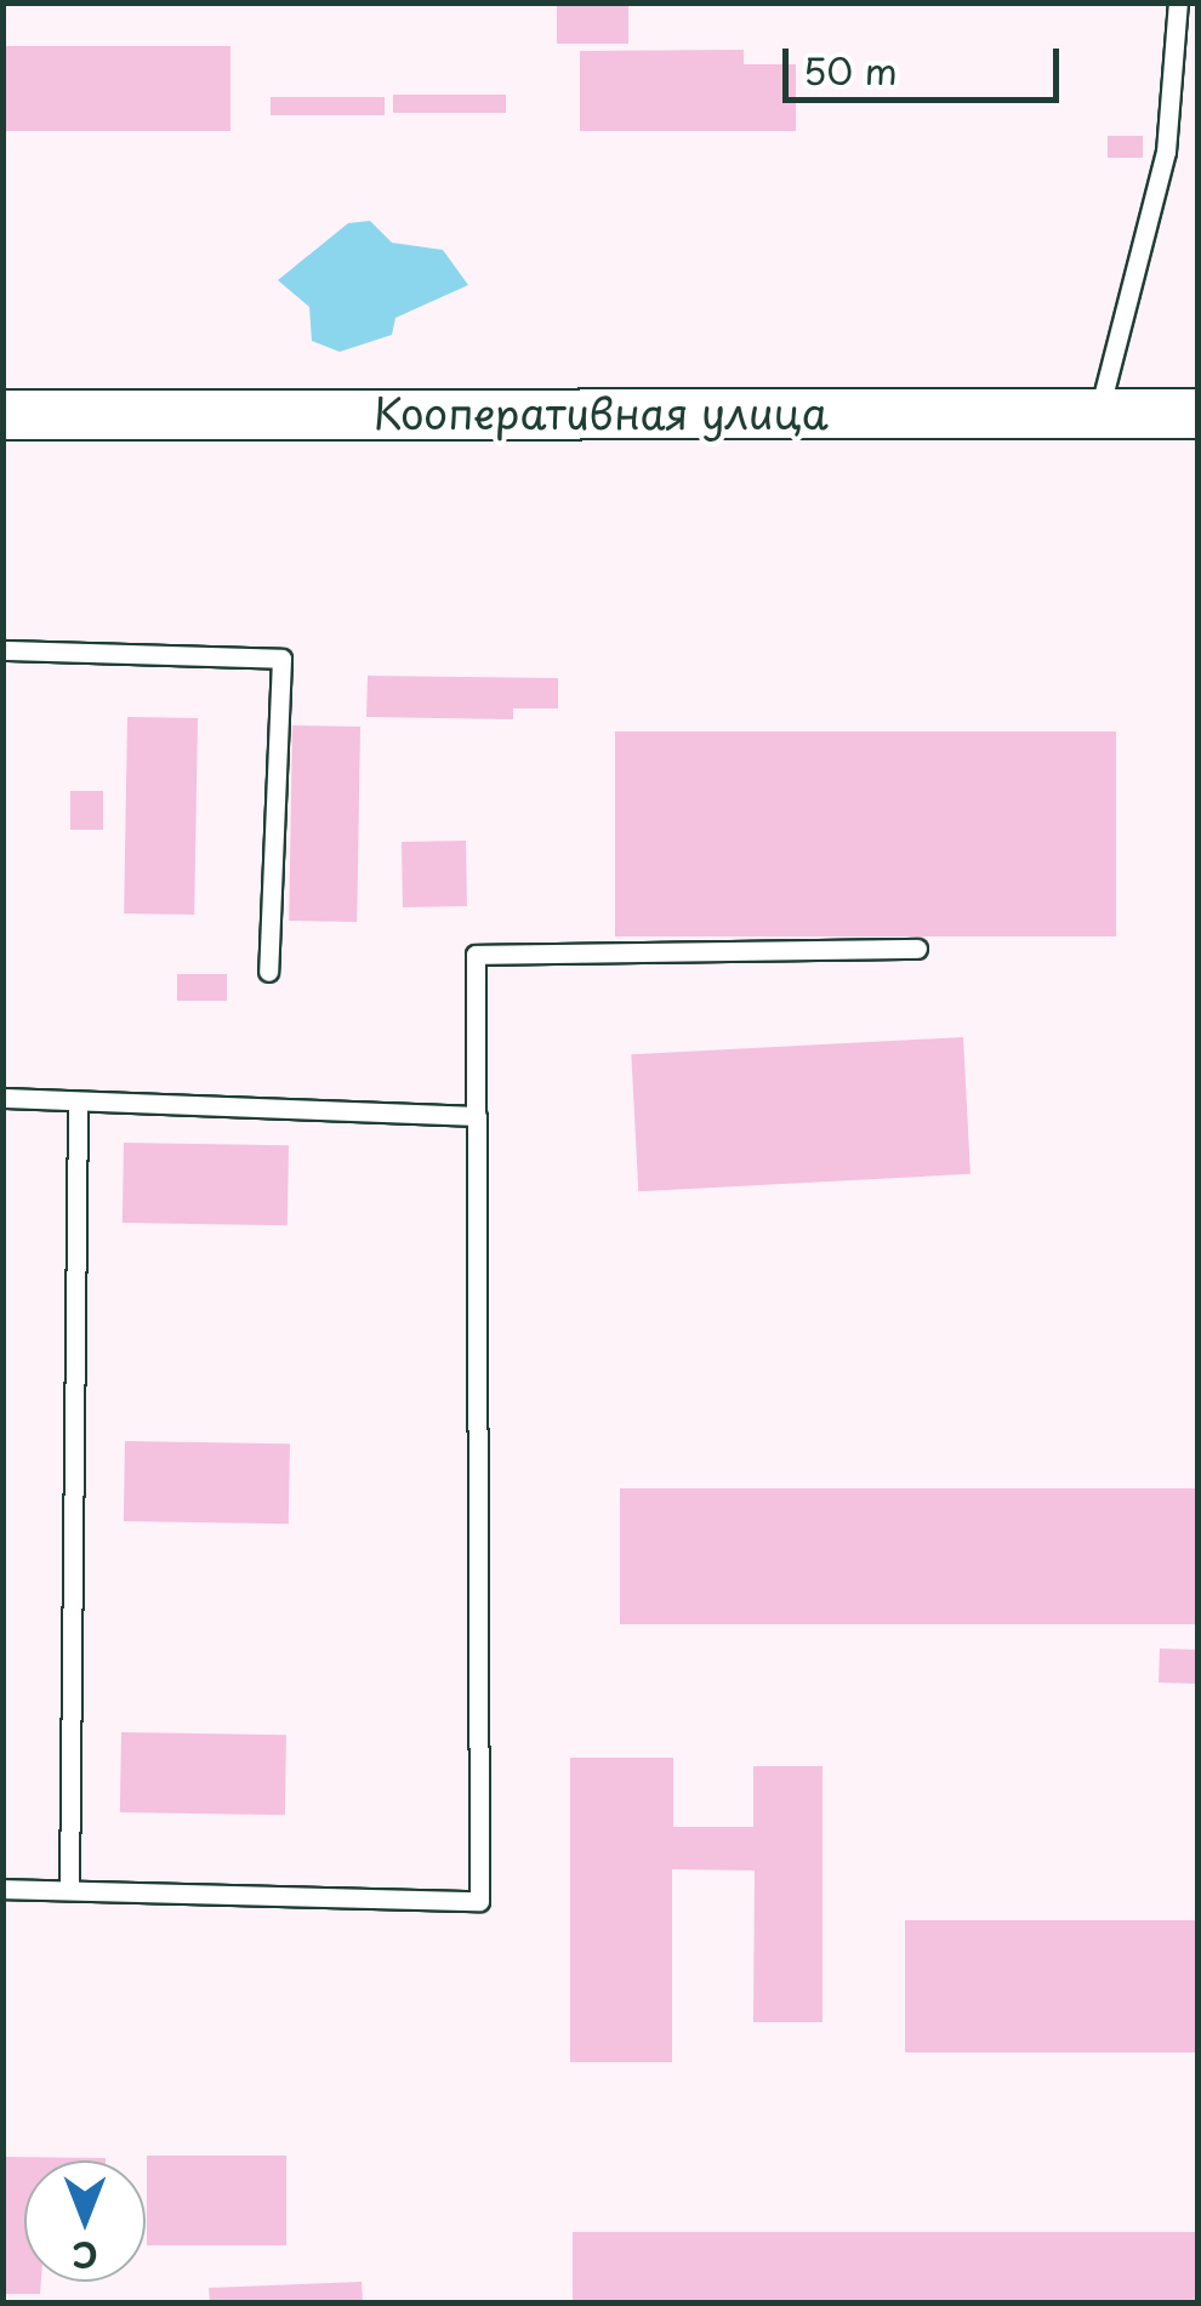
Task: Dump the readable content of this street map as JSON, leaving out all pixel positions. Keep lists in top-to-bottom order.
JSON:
{
  "streets": {
    "street": ["Кооперативная улица"]
  },
  "scale_bar": "50 m",
  "north": "bottom"
}
